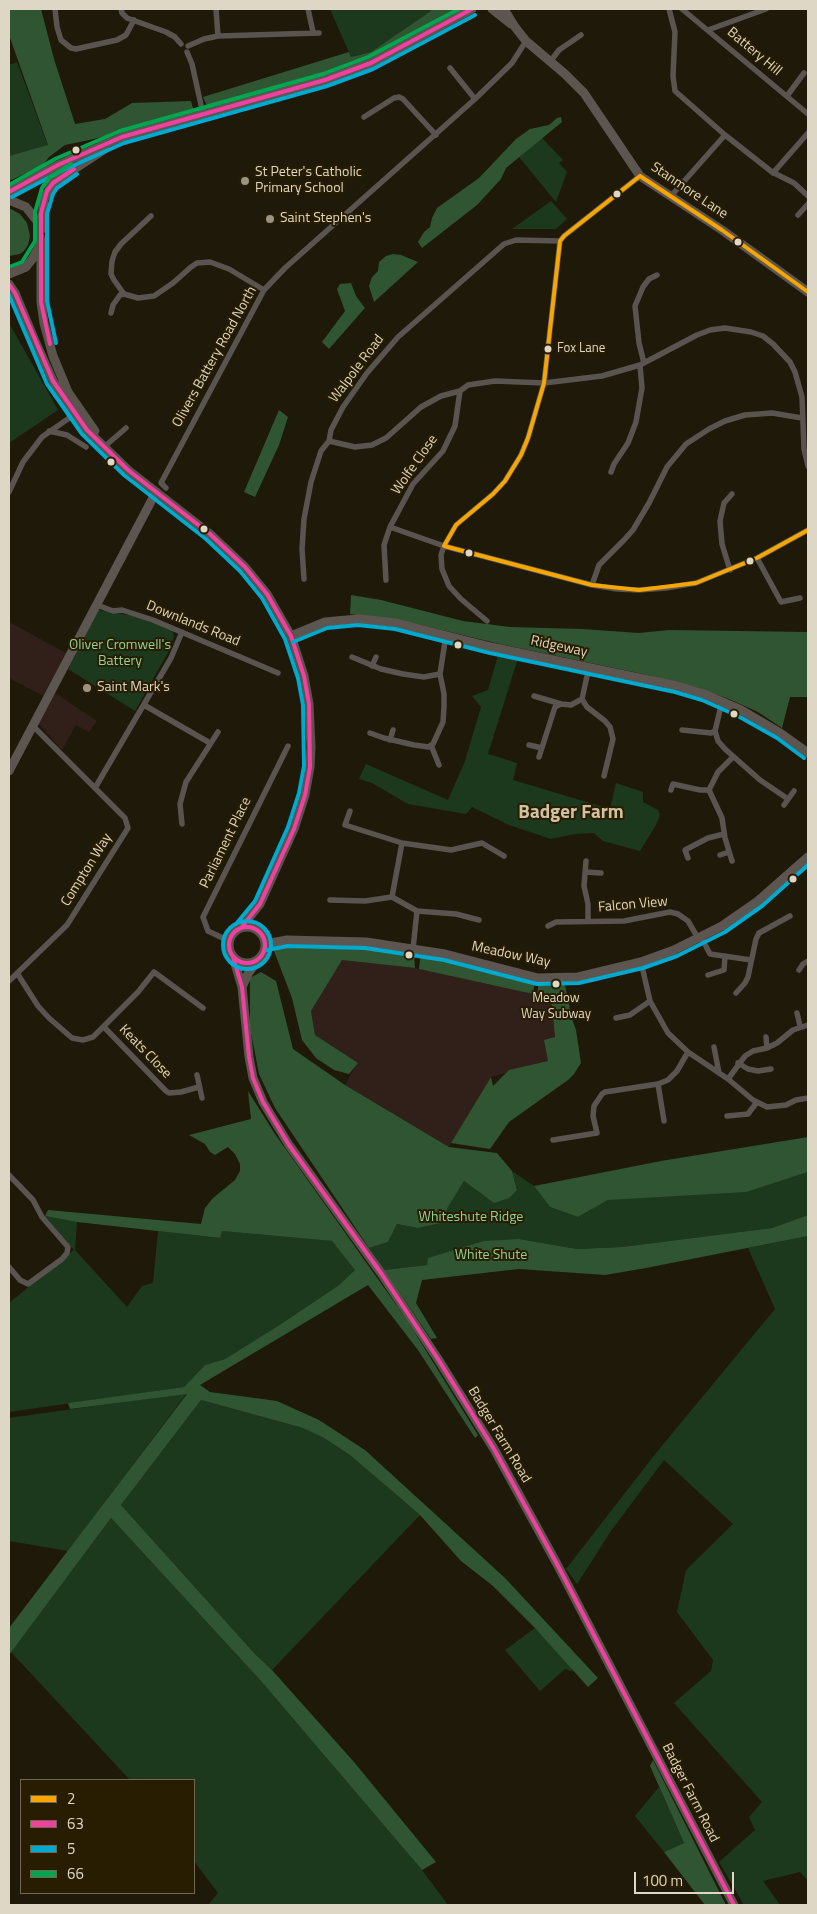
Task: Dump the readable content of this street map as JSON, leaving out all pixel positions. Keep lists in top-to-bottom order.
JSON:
{
  "streets": {
    "main road": ["Badger Farm Road"],
    "street": [
      "Battery Hill",
      "Stanmore Lane",
      "Olivers Battery Road North",
      "Walpole Road",
      "Wolfe Close",
      "Downlands Road",
      "Ridgeway",
      "Parliament Place",
      "Compton Way",
      "Falcon View",
      "Meadow Way",
      "Keats Close"
    ]
  },
  "crossings": [
    ["Stanmore Lane", "Olivers Battery Road North"],
    ["Parliament Place", "Meadow Way"],
    ["Parliament Place", "Badger Farm Road"],
    ["Falcon View", "Meadow Way"],
    ["Meadow Way", "Badger Farm Road"]
  ],
  "districts": ["Badger Farm"],
  "parks": ["Oliver Cromwell's Battery", "Whiteshute Ridge", "White Shute"],
  "places": [
    "St Peter's Catholic Primary School",
    "Saint Stephen's",
    "Fox Lane",
    "Saint Mark's",
    "Meadow Way Subway"
  ],
  "lines": [
    "transit line 63",
    "transit line 66",
    "transit line 5",
    "transit line 2"
  ],
  "legend": [
    "2",
    "63",
    "5",
    "66"
  ],
  "scale_bar": "100 m"
}
